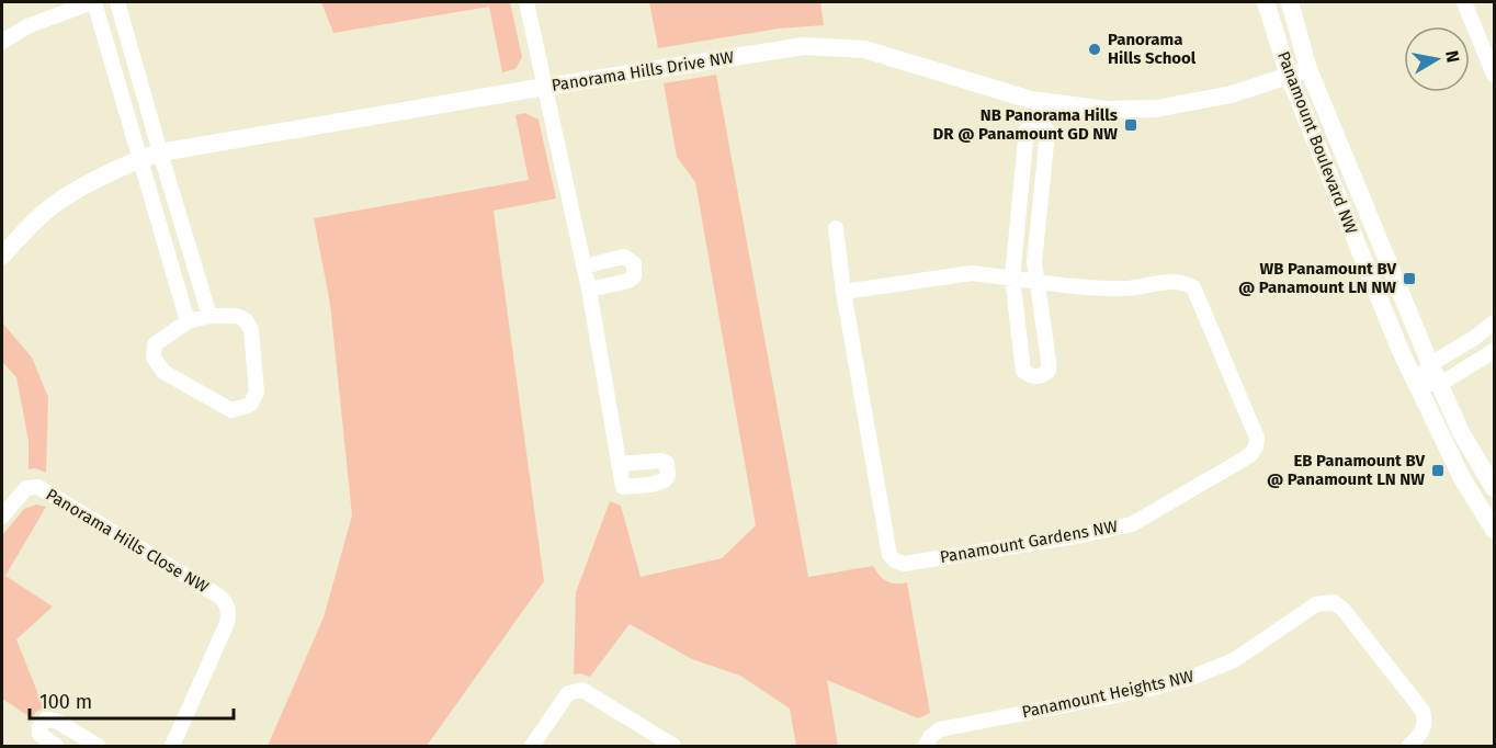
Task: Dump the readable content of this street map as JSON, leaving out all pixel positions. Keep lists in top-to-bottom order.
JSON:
{
  "streets": {
    "street": [
      "Panorama Hills Drive NW",
      "Panamount Boulevard NW",
      "Panorama Hills Close NW",
      "Panamount Gardens NW",
      "Panamount Heights NW"
    ]
  },
  "crossings": [
    ["Panorama Hills Drive NW", "Panamount Boulevard NW"]
  ],
  "places": {
    "other": ["Panorama Hills School"],
    "transit": ["NB Panorama Hills DR @ Panamount GD NW", "WB Panamount BV @ Panamount LN NW", "EB Panamount BV @ Panamount LN NW"]
  },
  "scale_bar": "100 m",
  "north": "right"
}
